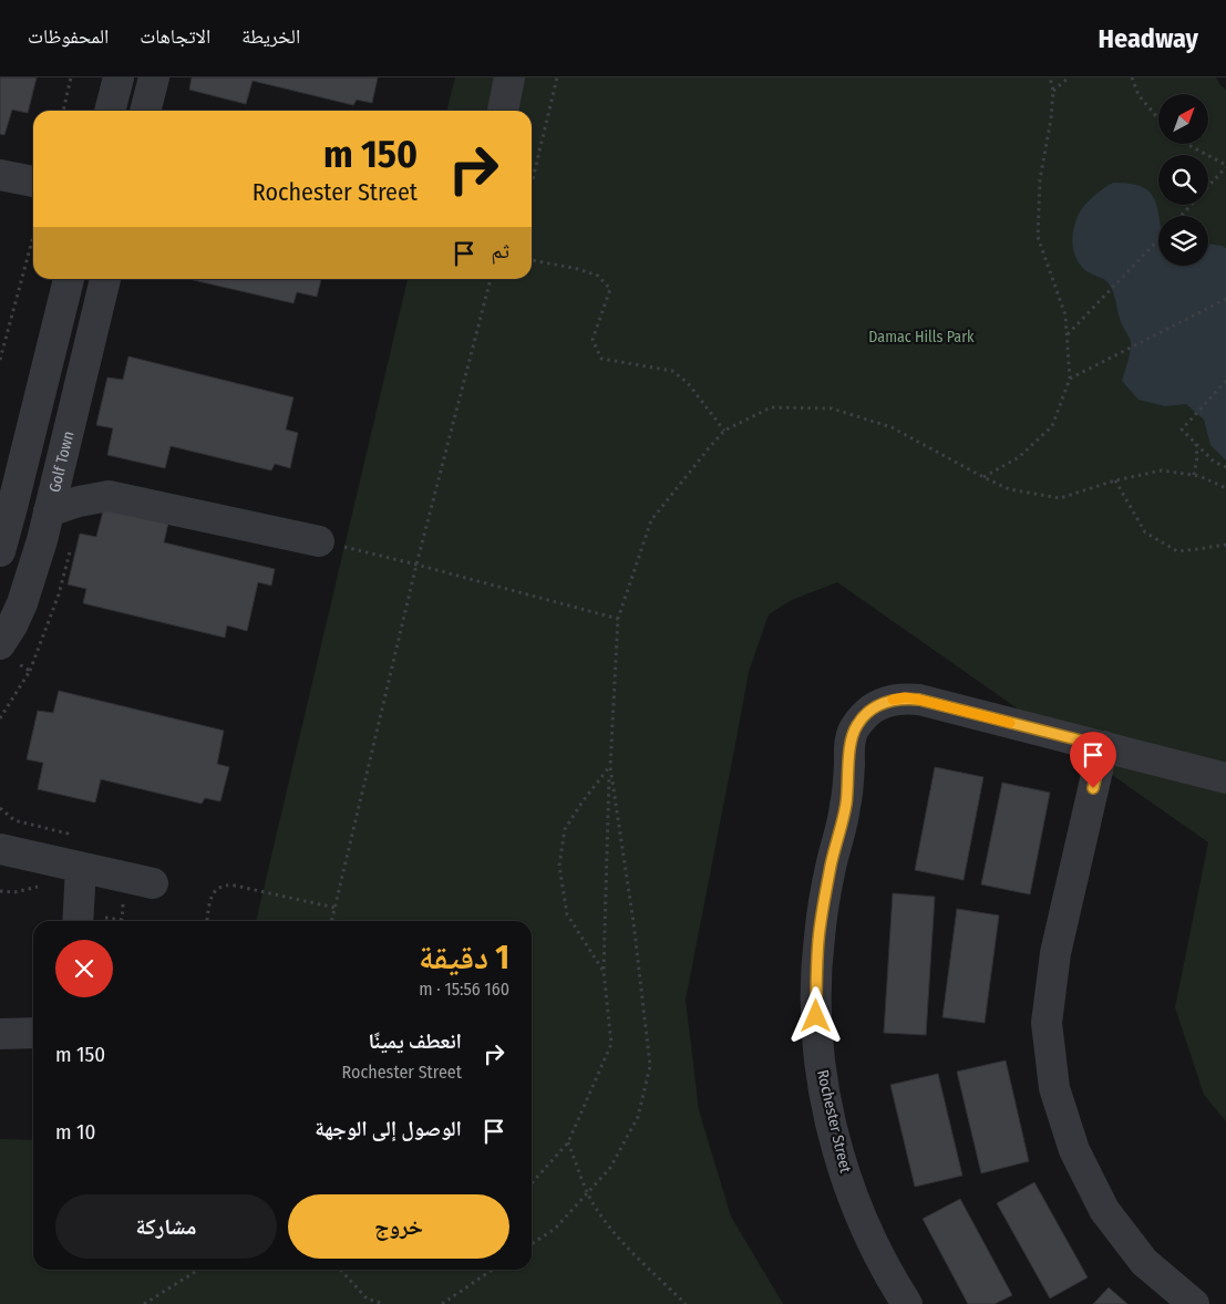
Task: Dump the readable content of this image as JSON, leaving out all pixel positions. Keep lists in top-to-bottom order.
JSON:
{
  "streets": {
    "street": ["Golf Town", "Rochester Street"]
  },
  "parks": ["Damac Hills Park"],
  "north": "top right",
  "page": {
    "header": "Headway",
    "nav": ["الخريطة", "الاتجاهات", "المحفوظات"],
    "turn": ["150 m", "Rochester Street"],
    "then": "ثم",
    "heading": ["1 دقيقة", "160 m · 15:56"],
    "list": [
      {
        "name": "انعطف يمينًا",
        "note": "Rochester Street",
        "value": "150 m"
      },
      {
        "name": "الوصول إلى الوجهة",
        "value": "10 m"
      }
    ],
    "buttons": ["خروج", "مشاركة"]
  }
}
